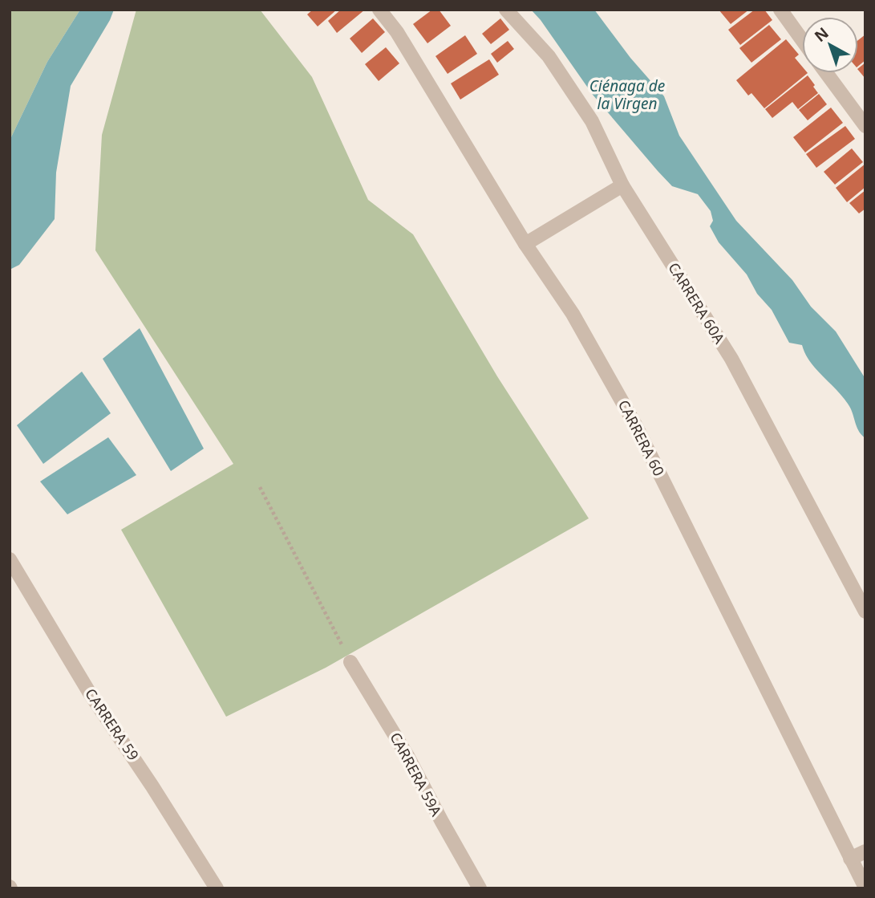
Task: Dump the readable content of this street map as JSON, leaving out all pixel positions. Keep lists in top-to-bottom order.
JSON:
{
  "streets": {
    "street": [
      "CARRERA 60A",
      "CARRERA 60",
      "CARRERA 59",
      "CARRERA 59A"
    ]
  },
  "water": ["Ciénaga de la Virgen"],
  "north": "top left"
}
